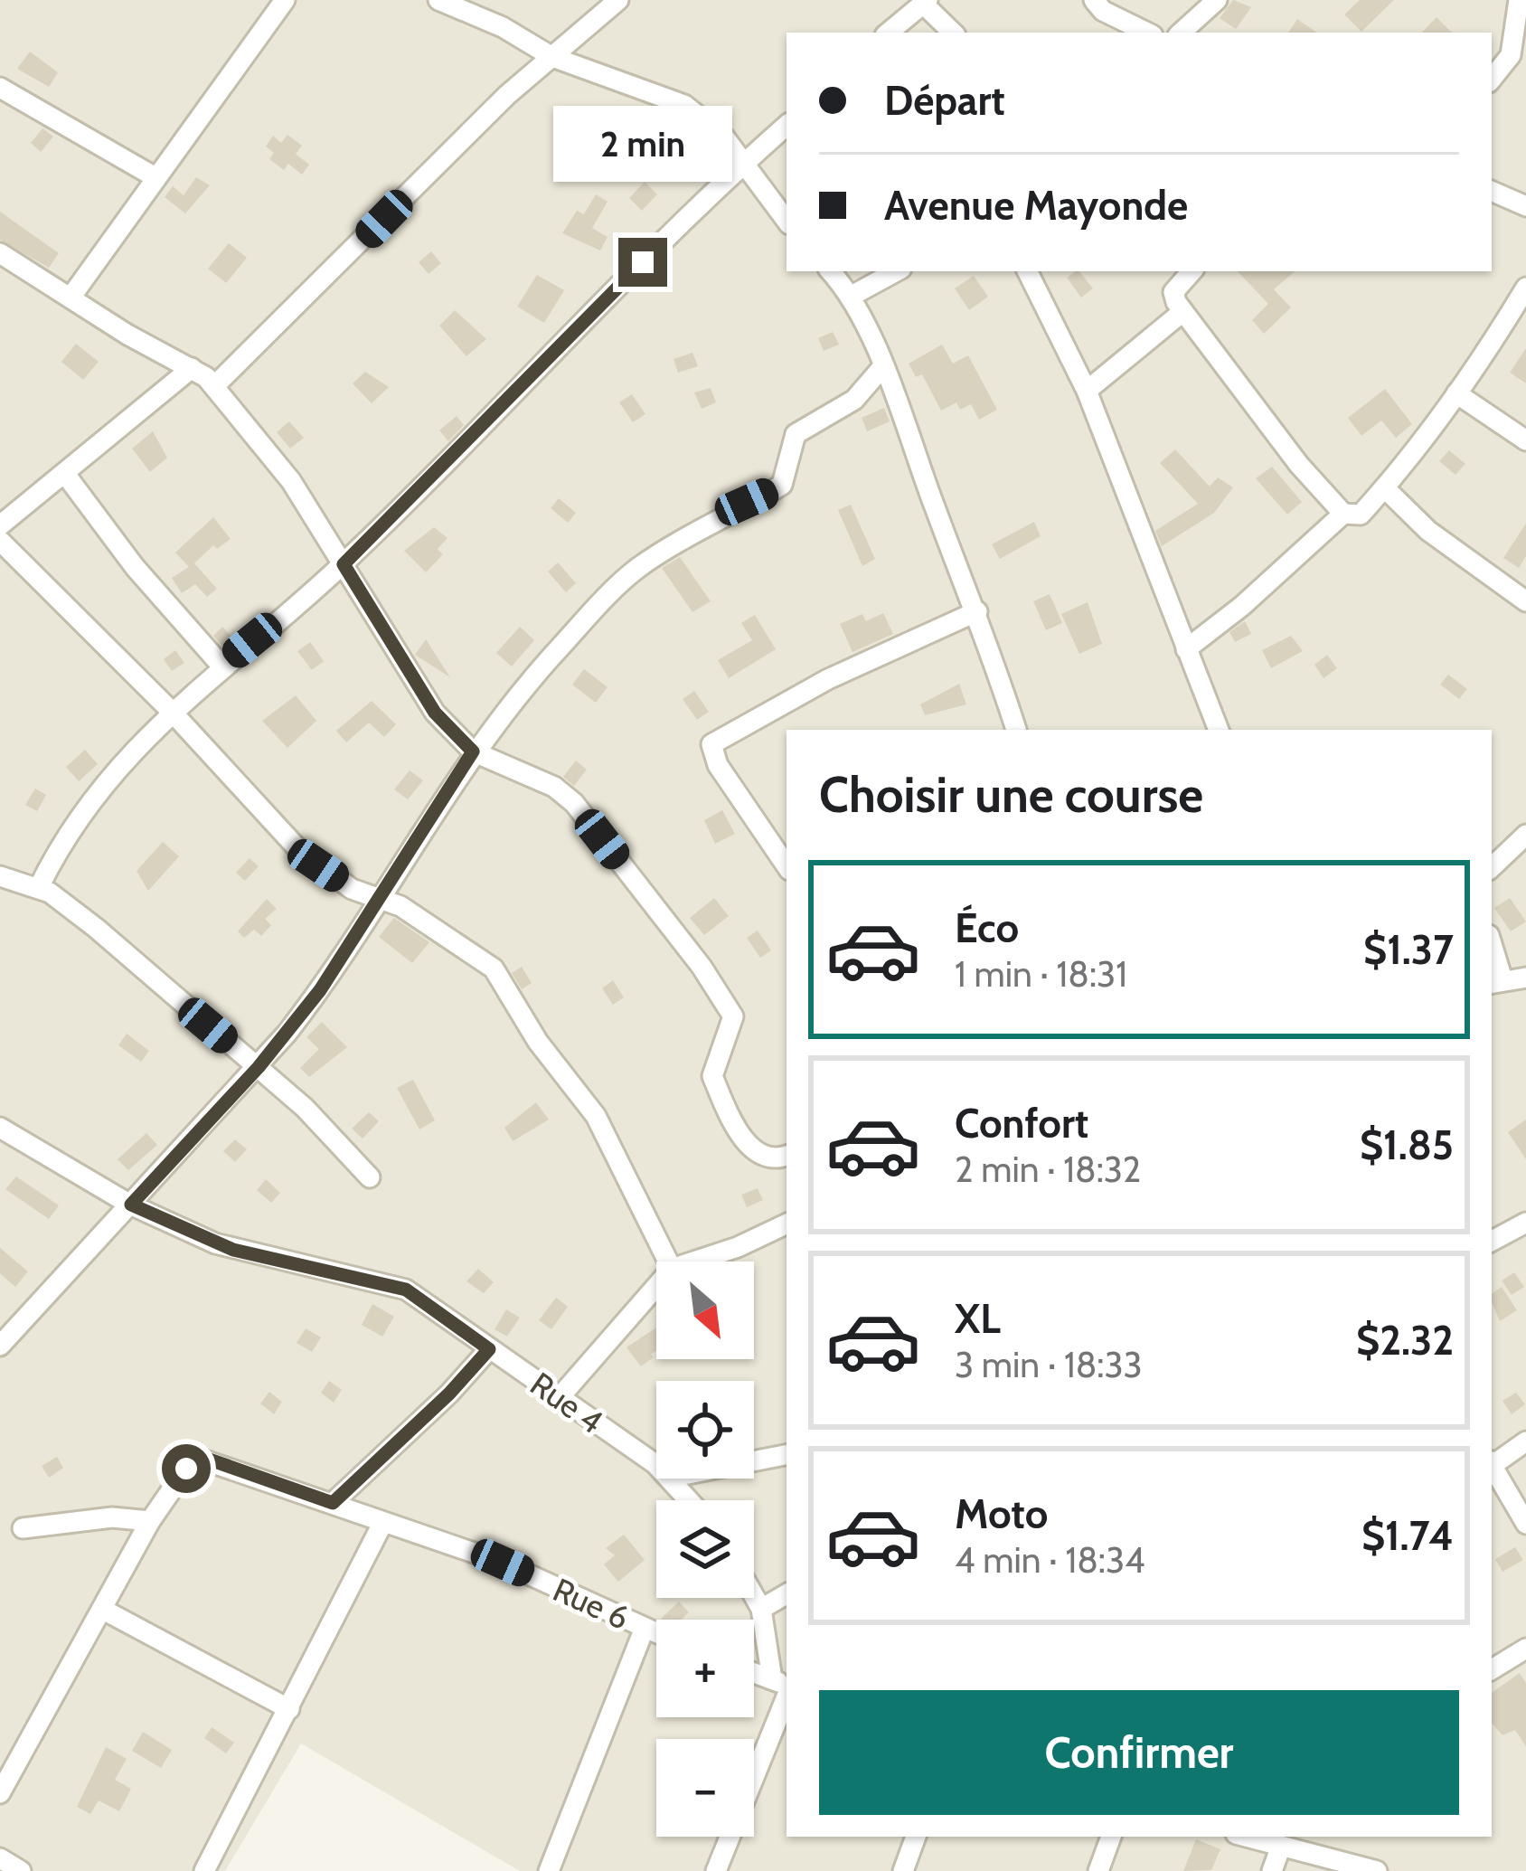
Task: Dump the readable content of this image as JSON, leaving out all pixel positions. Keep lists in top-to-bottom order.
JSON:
{
  "streets": {
    "street": ["Rue 4", "Rue 6"]
  },
  "north": "bottom right",
  "page": {
    "banner": ["Départ", "Avenue Mayonde"],
    "bubble": "2 min",
    "heading": "Choisir une course",
    "list": [
      {
        "name": "Éco",
        "note": "1 min · 18:31",
        "value": "$1.37"
      },
      {
        "name": "Confort",
        "note": "2 min · 18:32",
        "value": "$1.85"
      },
      {
        "name": "XL",
        "note": "3 min · 18:33",
        "value": "$2.32"
      },
      {
        "name": "Moto",
        "note": "4 min · 18:34",
        "value": "$1.74"
      }
    ],
    "map_buttons": ["+", "−"],
    "buttons": "Confirmer"
  }
}
